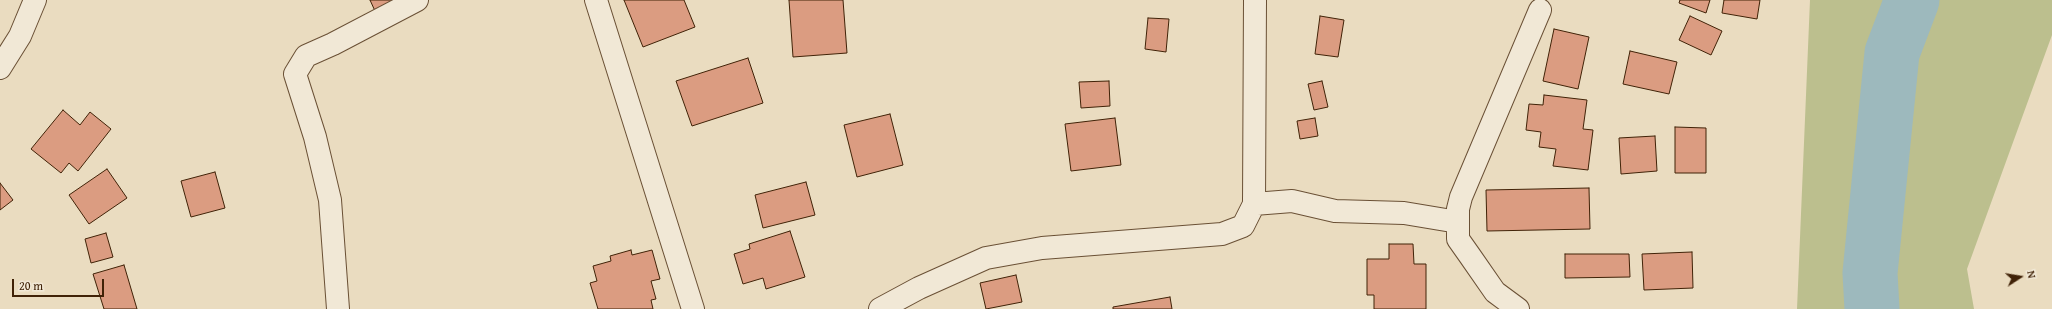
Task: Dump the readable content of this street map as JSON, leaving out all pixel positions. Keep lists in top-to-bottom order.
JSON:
{
  "scale_bar": "20 m",
  "north": "right"
}
